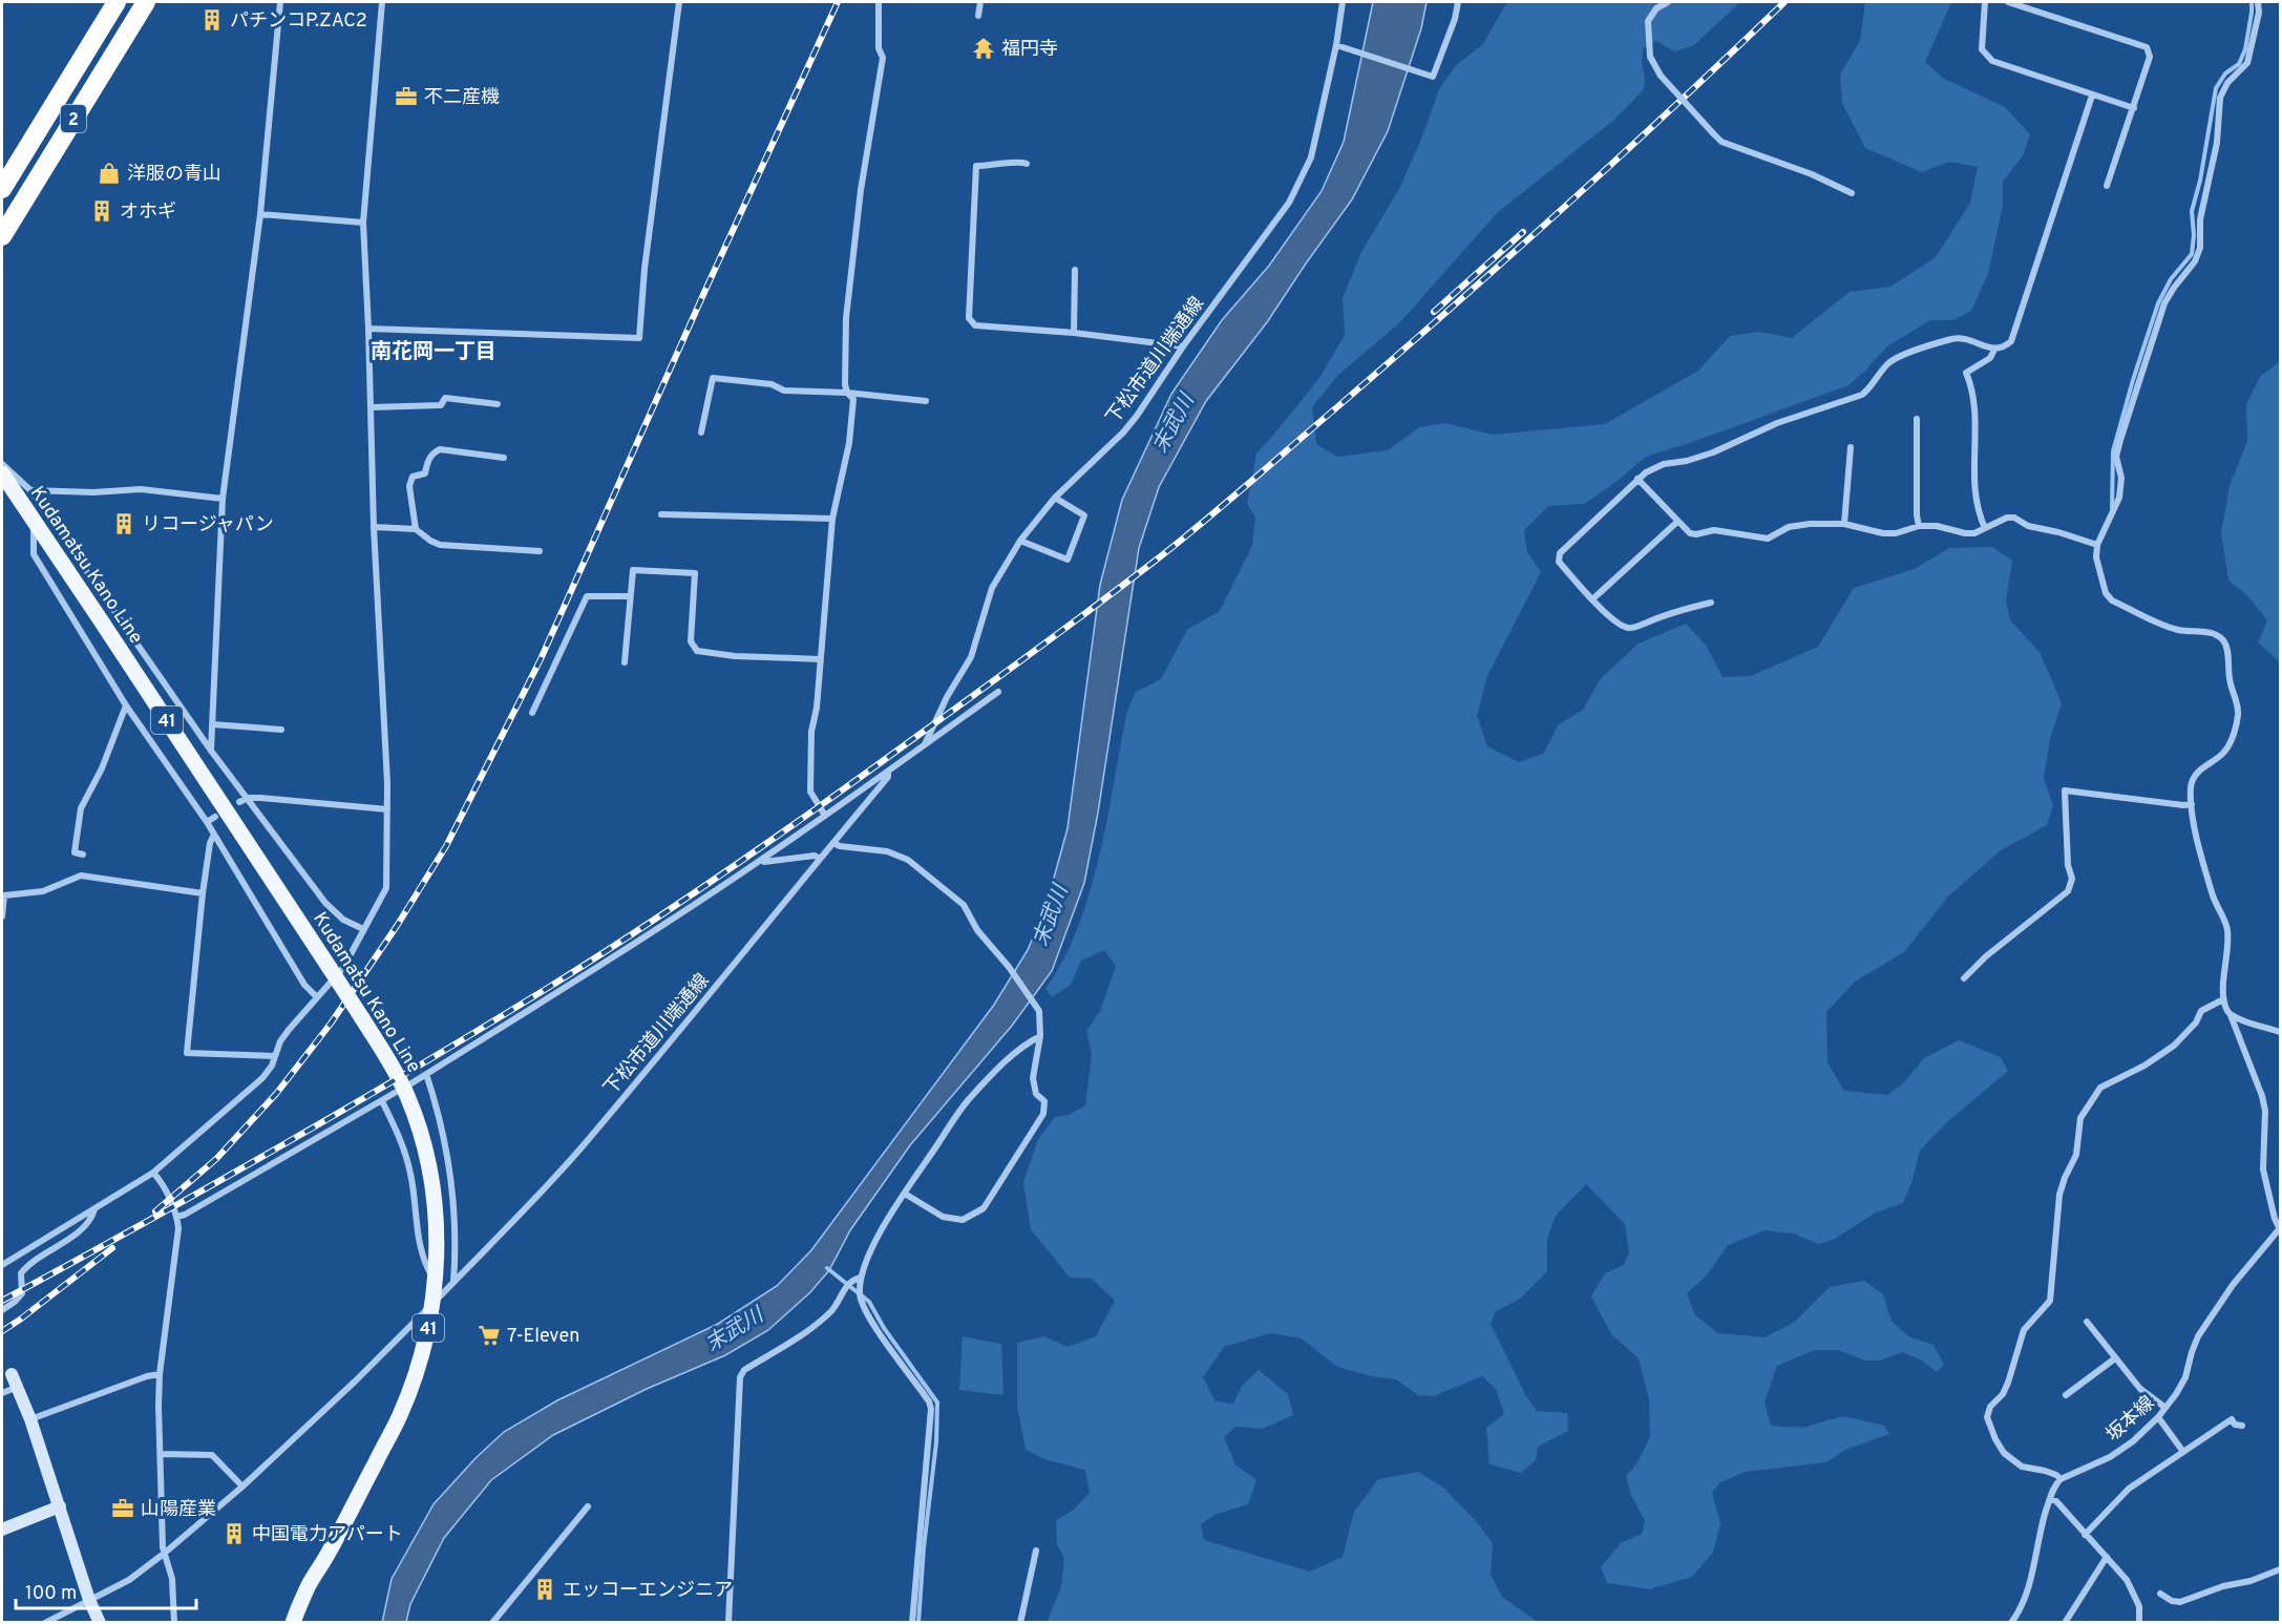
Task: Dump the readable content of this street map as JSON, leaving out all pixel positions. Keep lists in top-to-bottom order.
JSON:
{
  "streets": {
    "highway": ["2"],
    "main road": ["Kudamatsu Kano Line", "41"],
    "street": ["下松市道川端通線", "坂本線"]
  },
  "crossings": [
    ["下松市道川端通線", "Kudamatsu Kano Line"]
  ],
  "districts": ["南花岡一丁目"],
  "water": ["末武川"],
  "places": {
    "building": [
      "パチンコP.ZAC2",
      "オホギ",
      "リコージャパン",
      "中国電力アパート",
      "エッコーエンジニア"
    ],
    "temple": ["福円寺"],
    "office": ["不二産機", "山陽産業"],
    "shop": ["洋服の青山"],
    "supermarket": ["7-Eleven"]
  },
  "scale_bar": "100 m"
}
